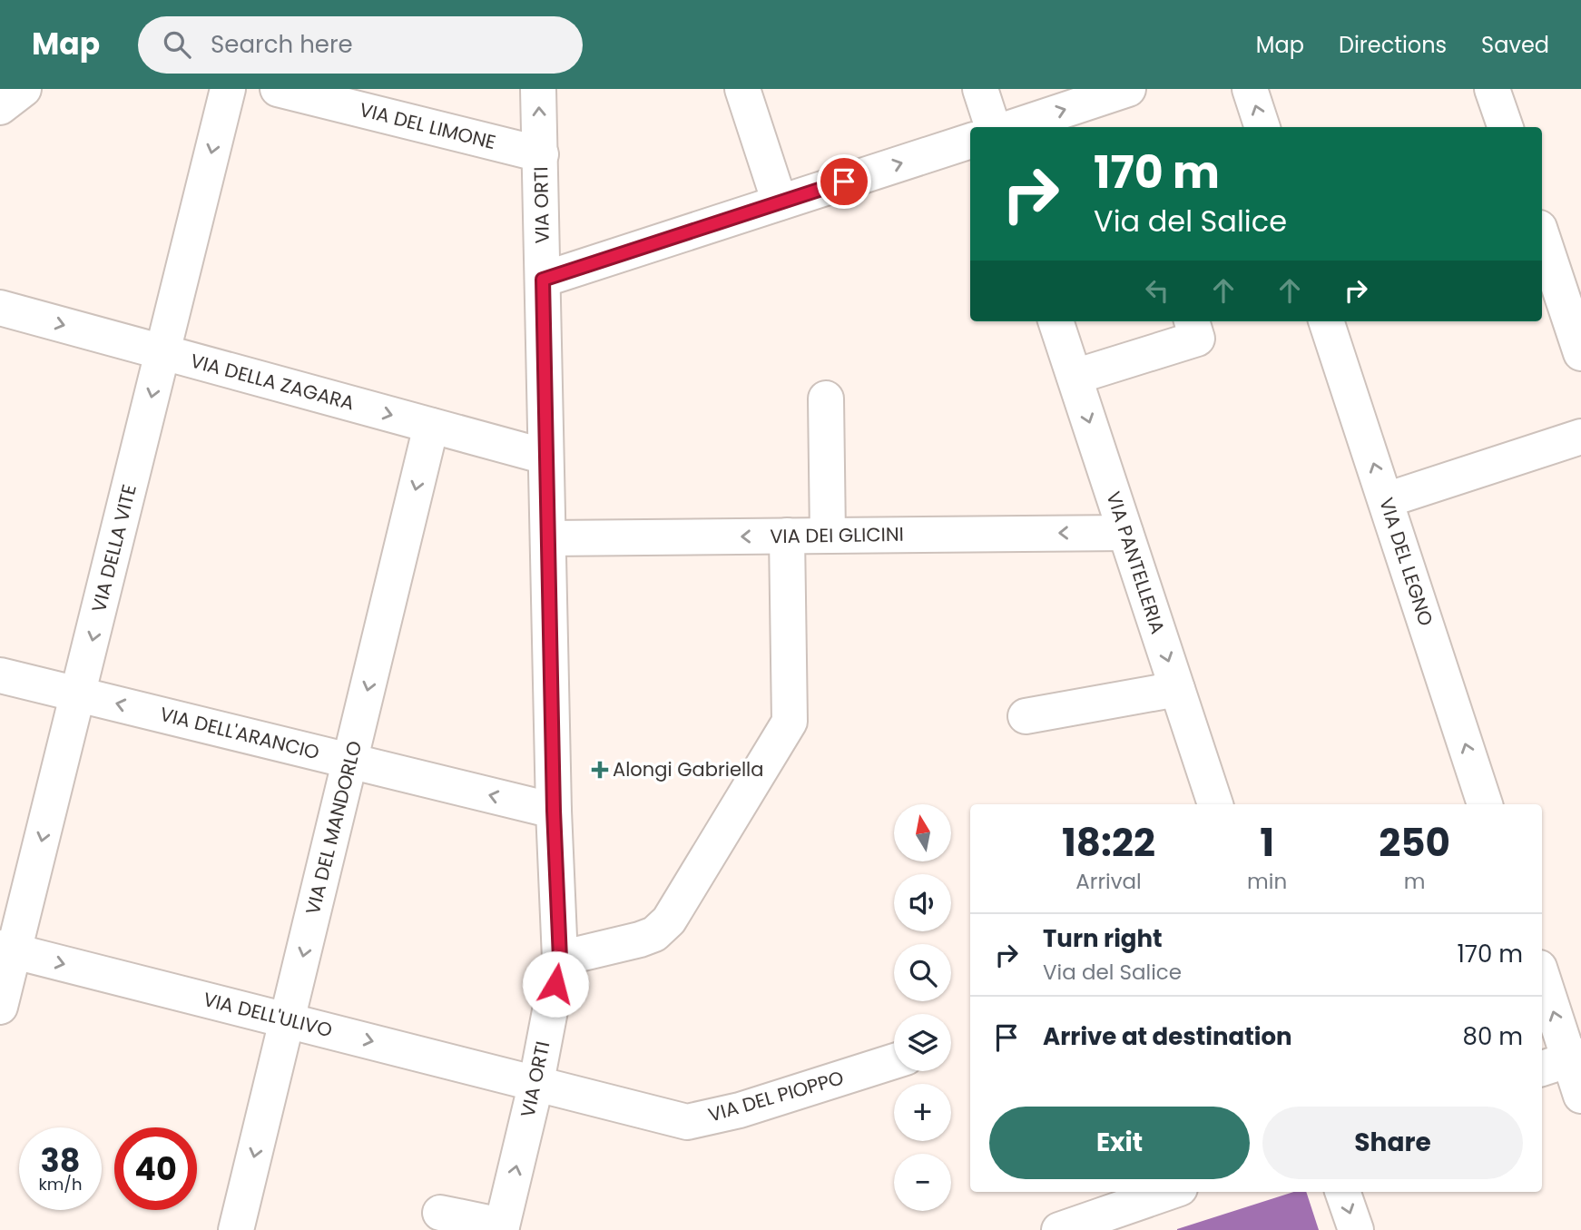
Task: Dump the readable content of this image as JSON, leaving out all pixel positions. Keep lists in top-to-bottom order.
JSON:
{
  "streets": {
    "street": [
      "VIA DEL LIMONE",
      "VIA ORTI",
      "VIA DELLA ZAGARA",
      "VIA DEI GLICINI",
      "VIA DELLA VITE",
      "VIA DEL LEGNO",
      "VIA PANTELLERIA",
      "VIA DELL'ARANCIO",
      "VIA DEL MANDORLO",
      "VIA DELL'ULIVO",
      "VIA DEL PIOPPO"
    ]
  },
  "crossings": [
    ["VIA DEL LIMONE", "VIA ORTI"],
    ["VIA ORTI", "VIA DELLA ZAGARA"],
    ["VIA ORTI", "VIA DEI GLICINI"],
    ["VIA ORTI", "VIA DELL'ARANCIO"],
    ["VIA ORTI", "VIA DELL'ULIVO"],
    ["VIA ORTI", "VIA DEL PIOPPO"],
    ["VIA DELLA ZAGARA", "VIA DELLA VITE"],
    ["VIA DELLA ZAGARA", "VIA DEL MANDORLO"],
    ["VIA DEI GLICINI", "VIA PANTELLERIA"],
    ["VIA DELLA VITE", "VIA DELL'ARANCIO"],
    ["VIA DELLA VITE", "VIA DELL'ULIVO"],
    ["VIA DELL'ARANCIO", "VIA DEL MANDORLO"],
    ["VIA DEL MANDORLO", "VIA DELL'ULIVO"],
    ["VIA DELL'ULIVO", "VIA DEL PIOPPO"]
  ],
  "one_way": [
    "VIA DELLA ZAGARA",
    "VIA DELLA VITE",
    "VIA DEL LEGNO",
    "VIA PANTELLERIA",
    "VIA DELL'ARANCIO",
    "VIA DEL MANDORLO",
    "VIA DELL'ULIVO"
  ],
  "places": {
    "health": ["Alongi Gabriella"]
  },
  "north": "top",
  "page": {
    "header": "Map",
    "search": "Search here",
    "nav": ["Map", "Directions", "Saved"],
    "turn": ["170 m", "Via del Salice"],
    "map_buttons": ["+", "−"],
    "eta": [
      "18:22",
      "Arrival",
      "1",
      "min",
      "250",
      "m"
    ],
    "list": [
      {
        "name": "Turn right",
        "note": "Via del Salice",
        "value": "170 m"
      },
      {
        "name": "Arrive at destination",
        "value": "80 m"
      }
    ],
    "buttons": ["Exit", "Share"],
    "speed": "38 km/h",
    "limit": "40"
  }
}
